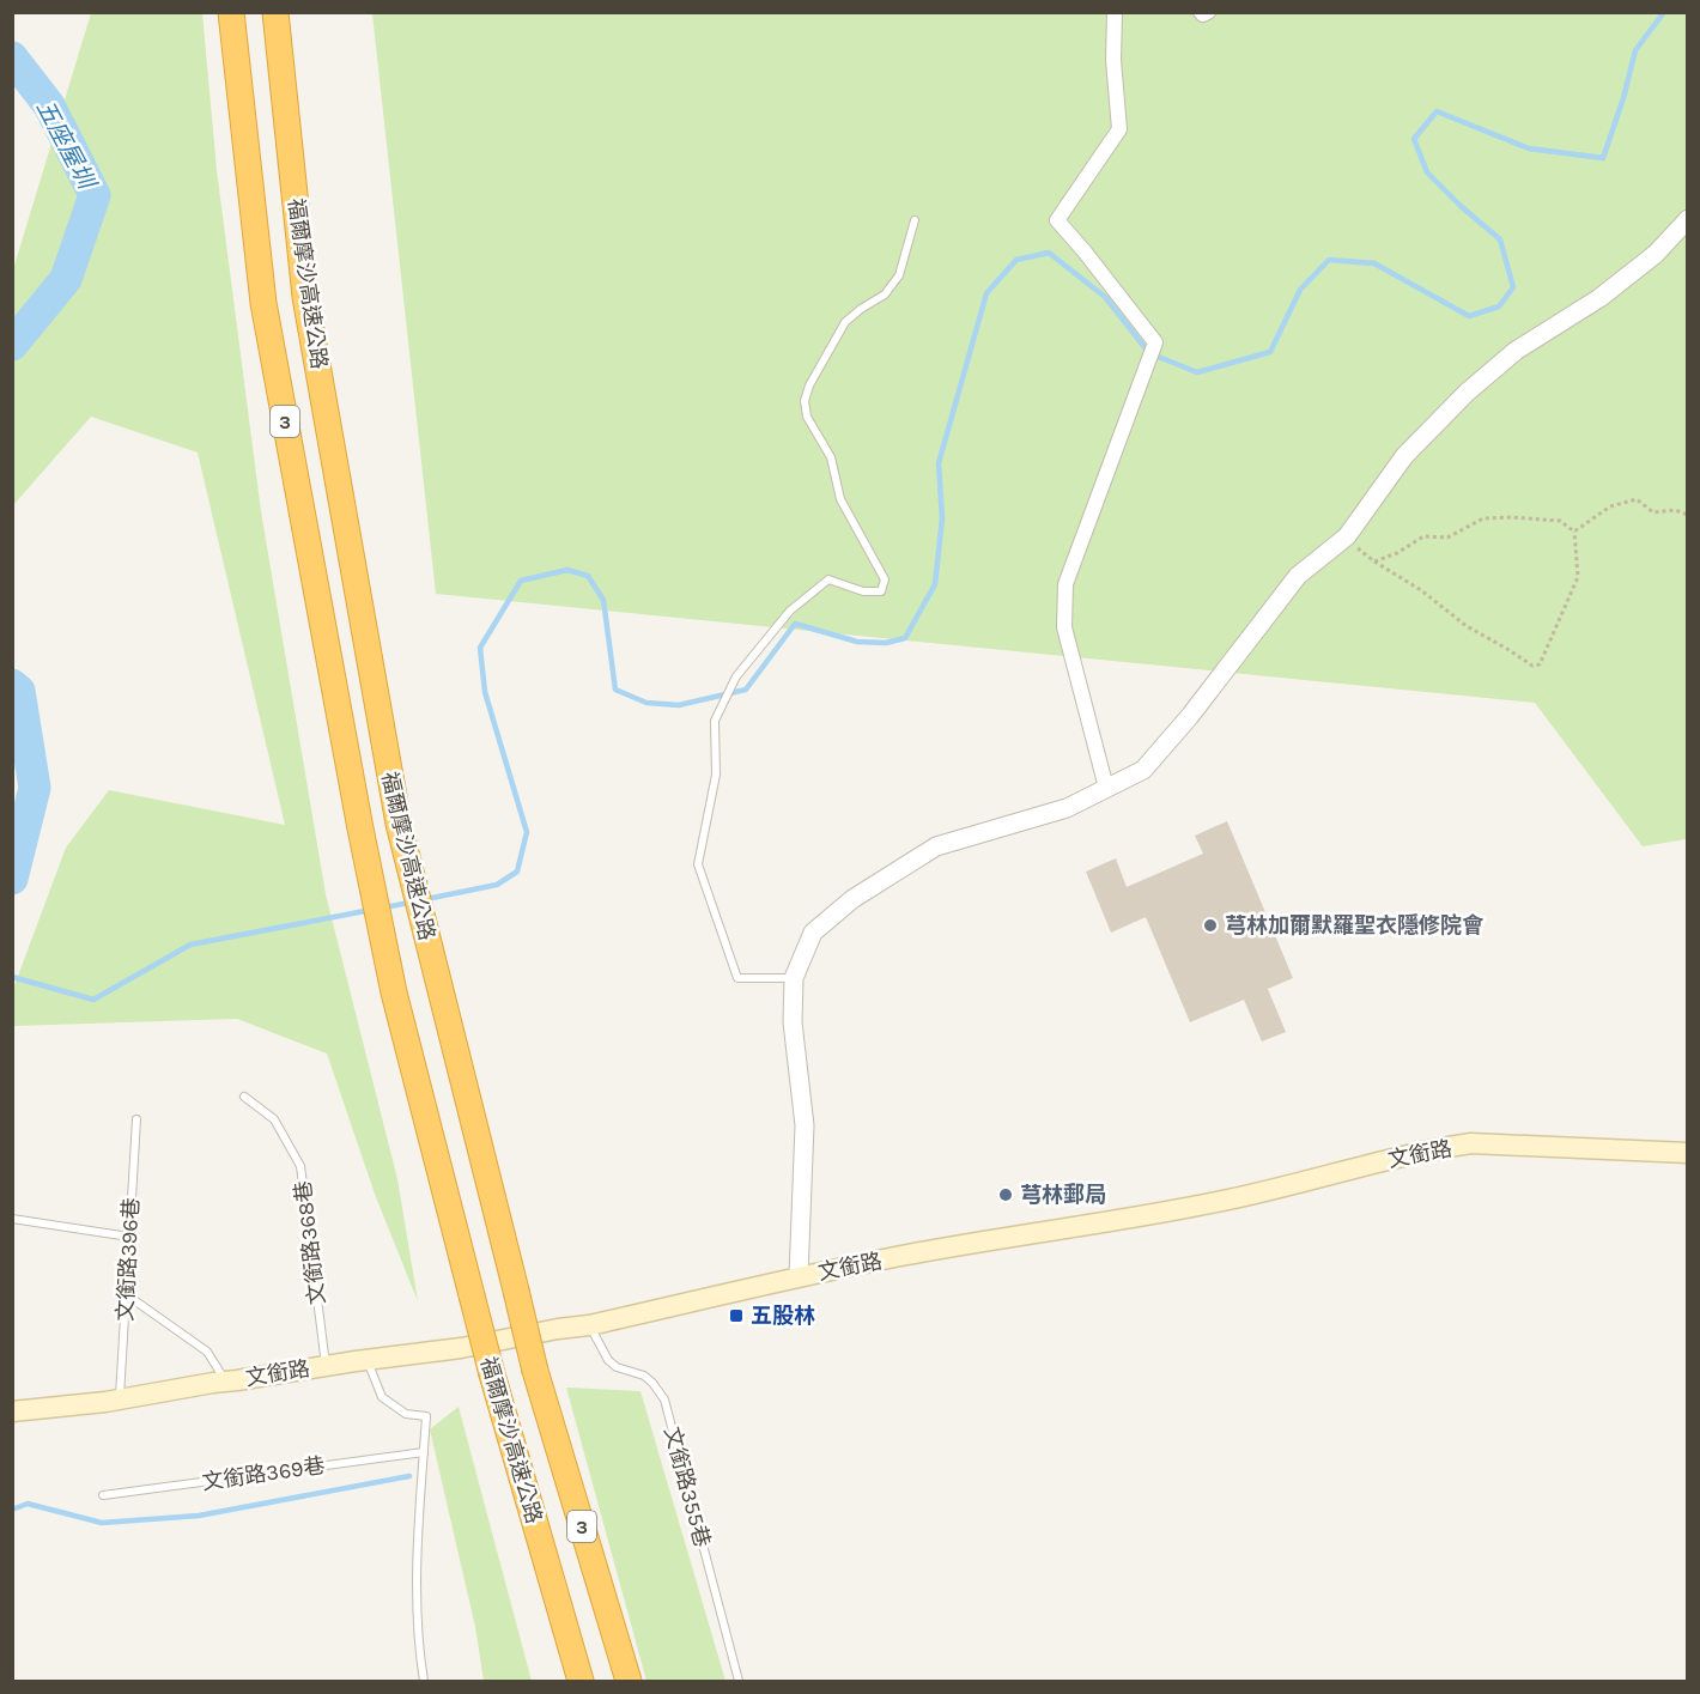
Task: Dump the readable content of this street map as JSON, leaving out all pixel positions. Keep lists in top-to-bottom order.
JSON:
{
  "streets": {
    "highway": ["福爾摩沙高速公路", "3"],
    "main road": ["文銜路"],
    "lane": [
      "文銜路368巷",
      "文銜路396巷",
      "文銜路369巷",
      "文銜路355巷"
    ]
  },
  "crossings": [
    ["文銜路", "文銜路368巷"],
    ["文銜路", "文銜路396巷"],
    ["文銜路", "文銜路355巷"]
  ],
  "water": ["五座屋圳"],
  "places": {
    "other": ["芎林加爾默羅聖衣隱修院會", "芎林郵局"],
    "transit": ["五股林"]
  }
}
